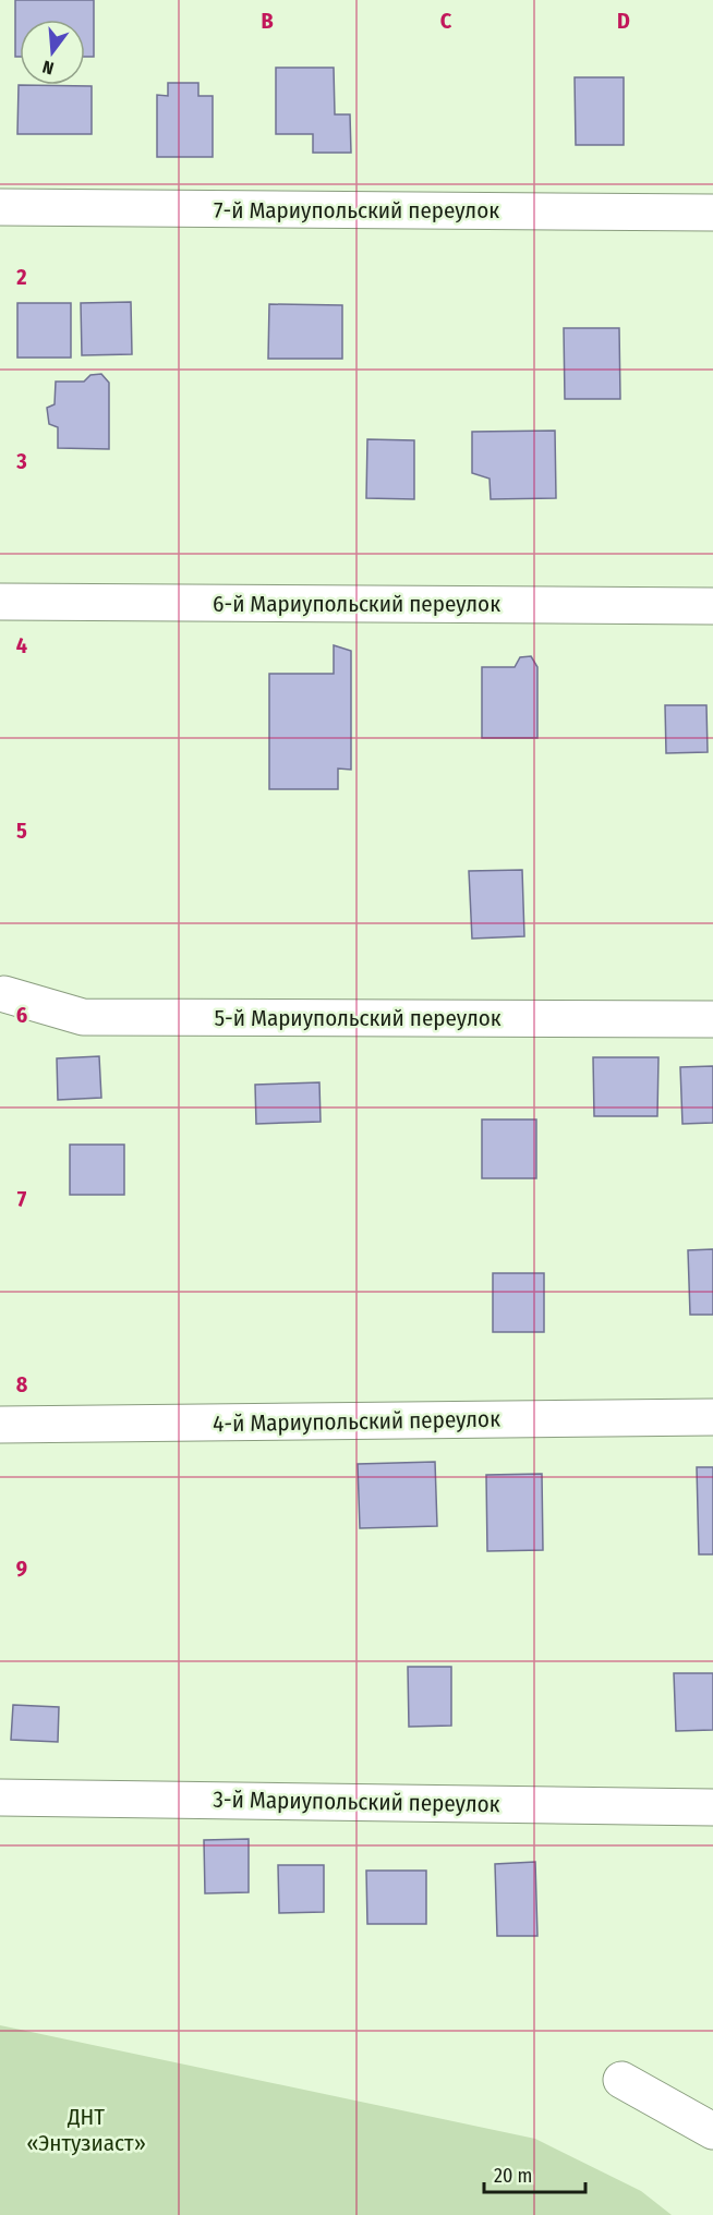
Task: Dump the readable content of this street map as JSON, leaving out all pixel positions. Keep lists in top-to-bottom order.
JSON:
{
  "streets": {
    "street": [
      "7-й Мариупольский переулок",
      "6-й Мариупольский переулок",
      "5-й Мариупольский переулок",
      "4-й Мариупольский переулок",
      "3-й Мариупольский переулок"
    ]
  },
  "parks": ["ДНТ «Энтузиаст»"],
  "scale_bar": "20 m",
  "north": "bottom",
  "grid": {
    "columns": ["B", "C", "D"],
    "rows": [
      "2",
      "3",
      "4",
      "5",
      "6",
      "7",
      "8",
      "9"
    ]
  }
}
